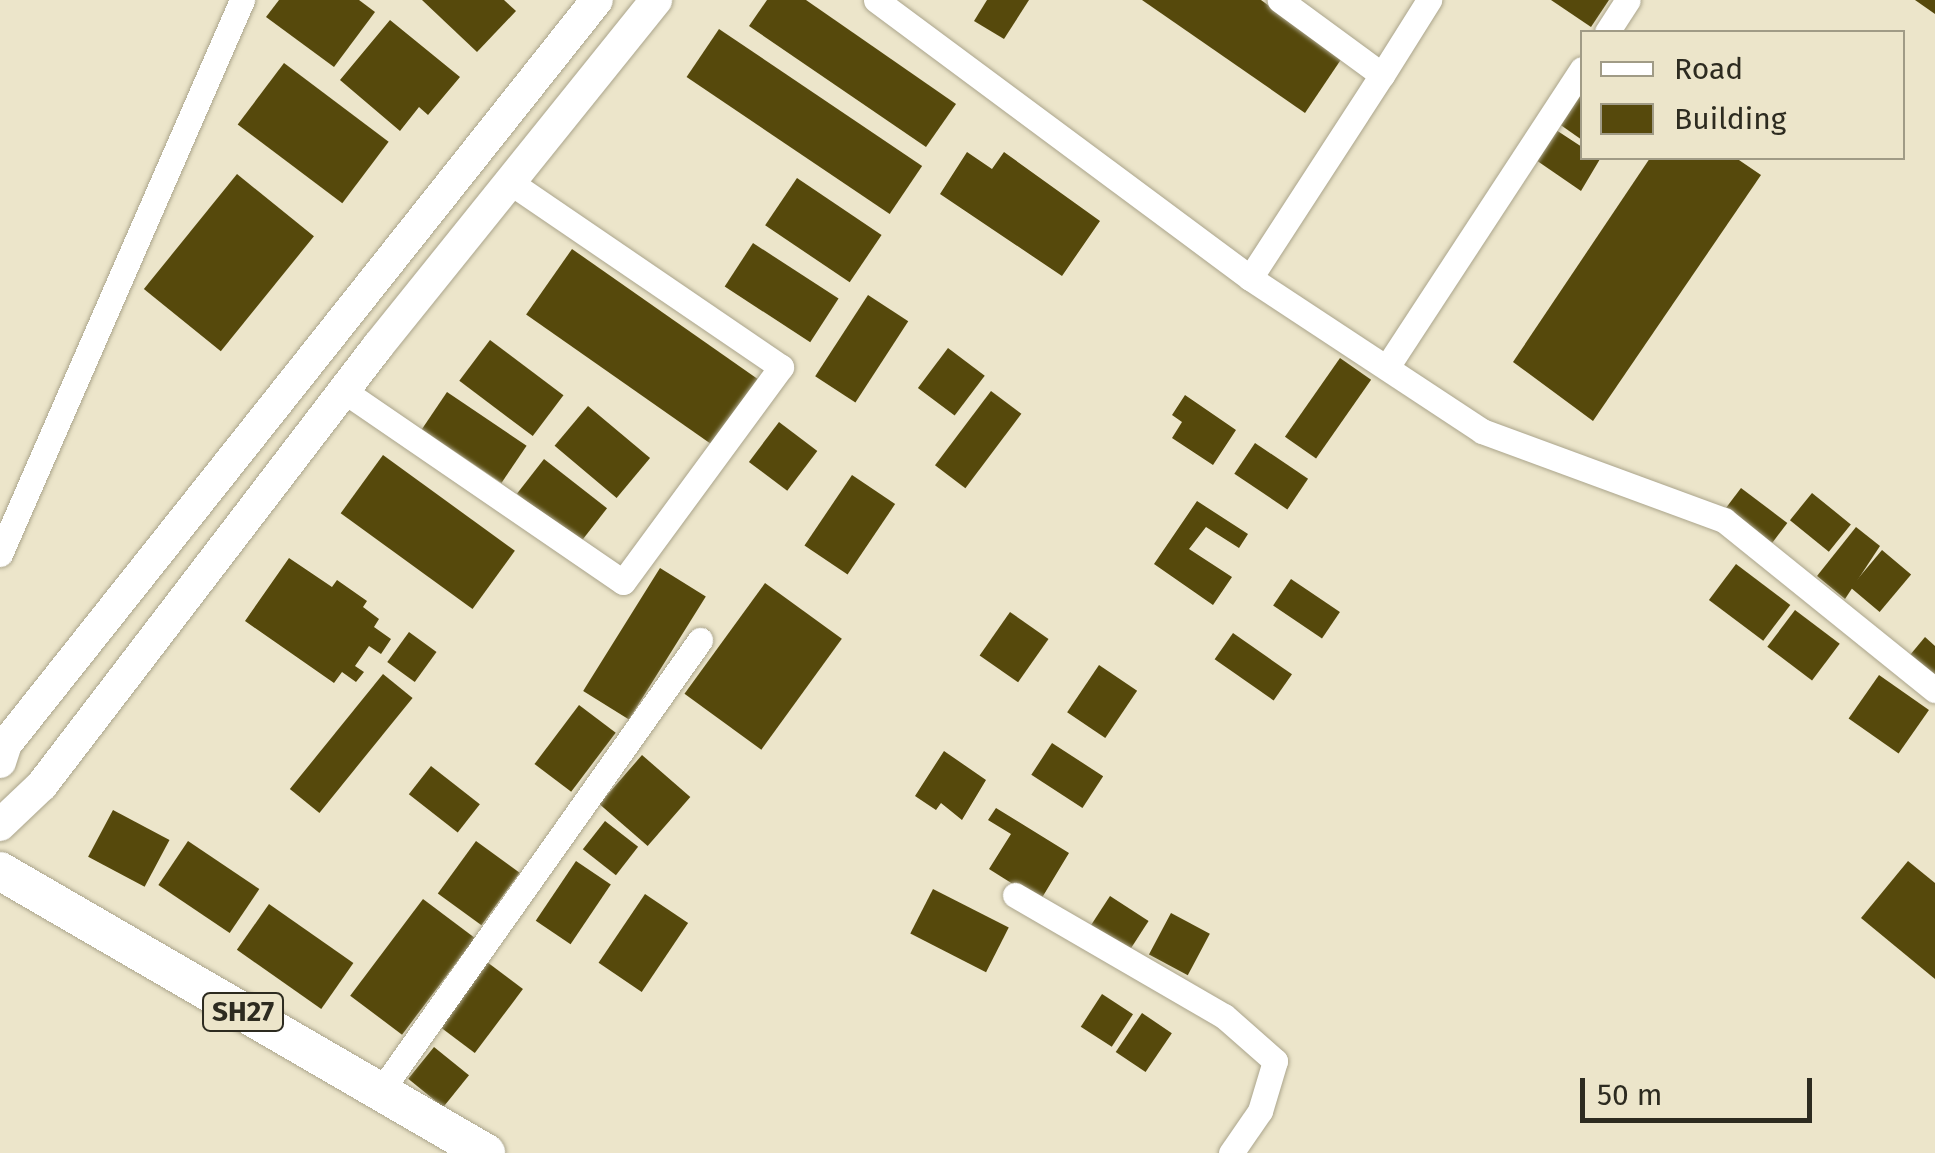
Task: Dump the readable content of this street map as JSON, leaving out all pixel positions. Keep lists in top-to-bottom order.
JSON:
{
  "streets": {
    "main road": ["SH27"]
  },
  "legend": ["Road", "Building"],
  "scale_bar": "50 m"
}
